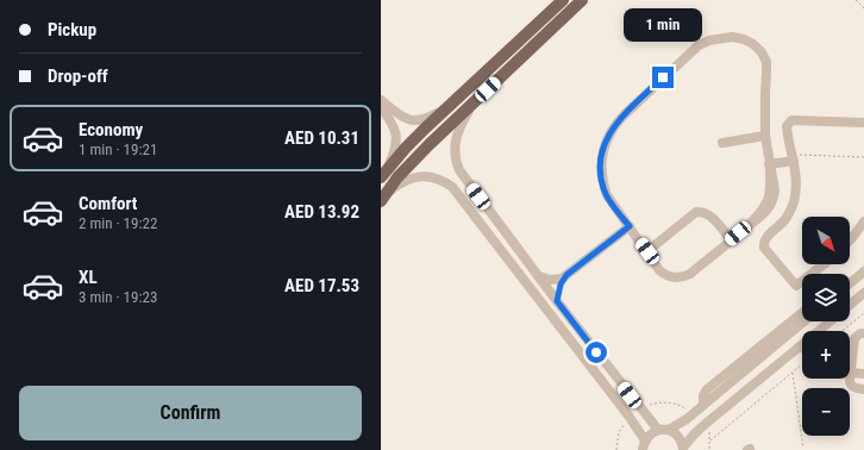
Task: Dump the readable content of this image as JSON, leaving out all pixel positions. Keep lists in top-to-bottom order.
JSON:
{
  "north": "bottom right",
  "page": {
    "banner": ["Pickup", "Drop-off"],
    "bubble": "1 min",
    "list": [
      {
        "name": "Economy",
        "note": "1 min · 19:21",
        "value": "AED 10.31"
      },
      {
        "name": "Comfort",
        "note": "2 min · 19:22",
        "value": "AED 13.92"
      },
      {
        "name": "XL",
        "note": "3 min · 19:23",
        "value": "AED 17.53"
      }
    ],
    "map_buttons": ["+", "−"],
    "buttons": "Confirm"
  }
}
